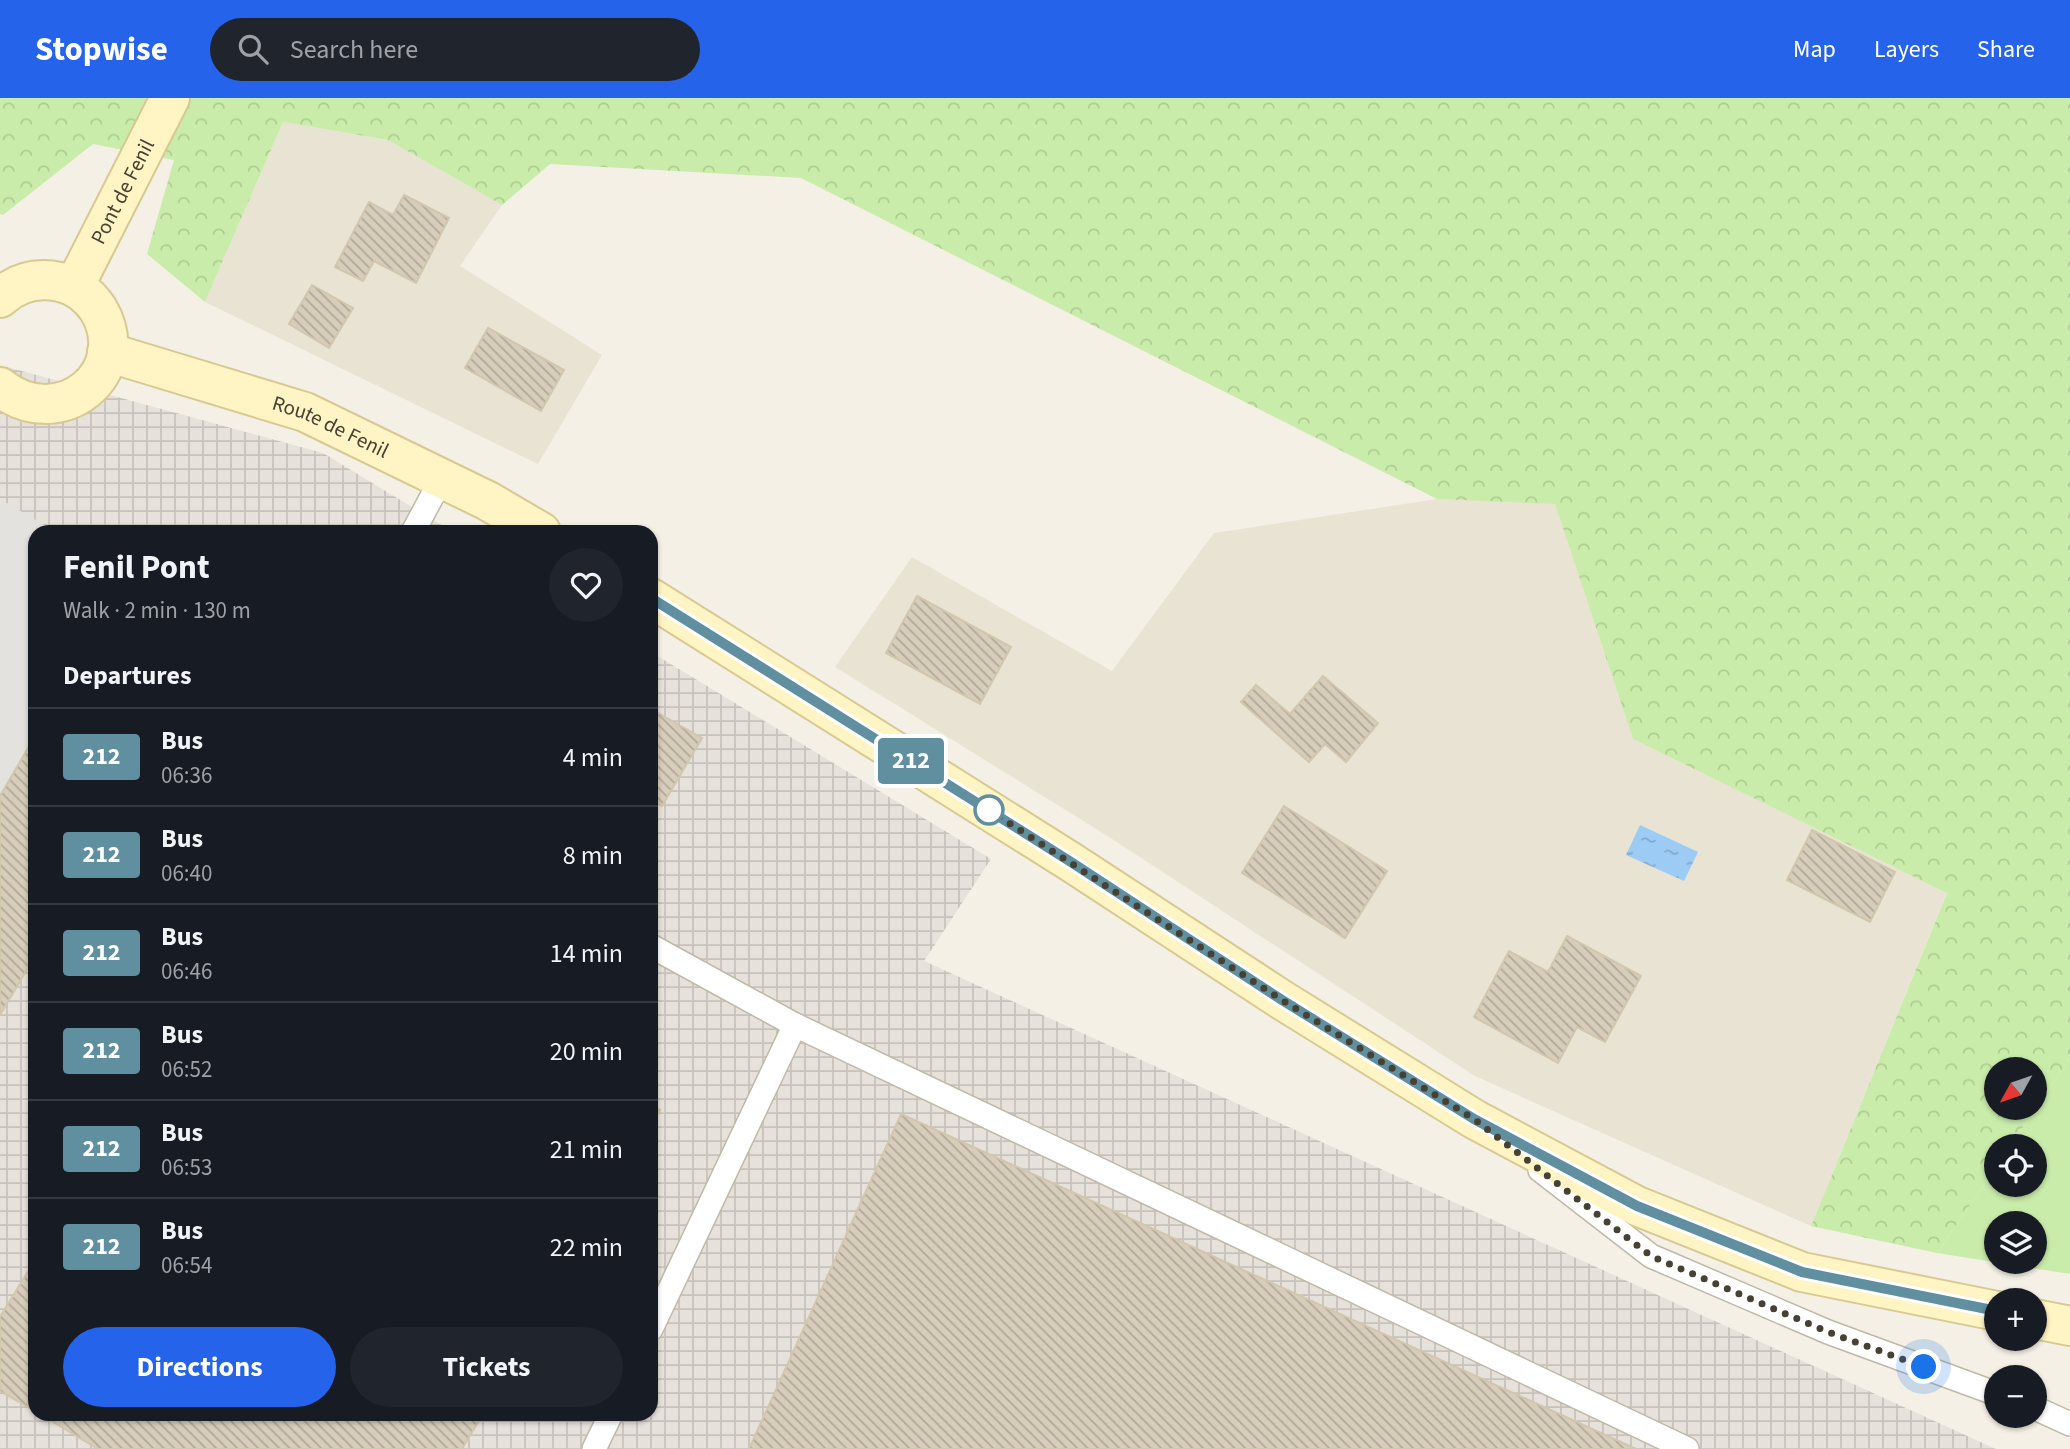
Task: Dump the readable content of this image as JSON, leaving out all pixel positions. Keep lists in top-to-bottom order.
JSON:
{
  "streets": {
    "street": ["Pont de Fenil", "Route de Fenil"]
  },
  "lines": ["bus line 212"],
  "north": "bottom left",
  "page": {
    "header": "Stopwise",
    "search": "Search here",
    "nav": ["Map", "Layers", "Share"],
    "on_map": "212",
    "heading": [
      ["Fenil Pont", "Walk · 2 min · 130 m"],
      "Departures"
    ],
    "list": [
      {
        "mark": "212",
        "name": "Bus",
        "note": "06:36",
        "value": "4 min"
      },
      {
        "mark": "212",
        "name": "Bus",
        "note": "06:40",
        "value": "8 min"
      },
      {
        "mark": "212",
        "name": "Bus",
        "note": "06:46",
        "value": "14 min"
      },
      {
        "mark": "212",
        "name": "Bus",
        "note": "06:52",
        "value": "20 min"
      },
      {
        "mark": "212",
        "name": "Bus",
        "note": "06:53",
        "value": "21 min"
      },
      {
        "mark": "212",
        "name": "Bus",
        "note": "06:54",
        "value": "22 min"
      }
    ],
    "map_buttons": ["+", "−"],
    "buttons": ["Directions", "Tickets"]
  }
}
